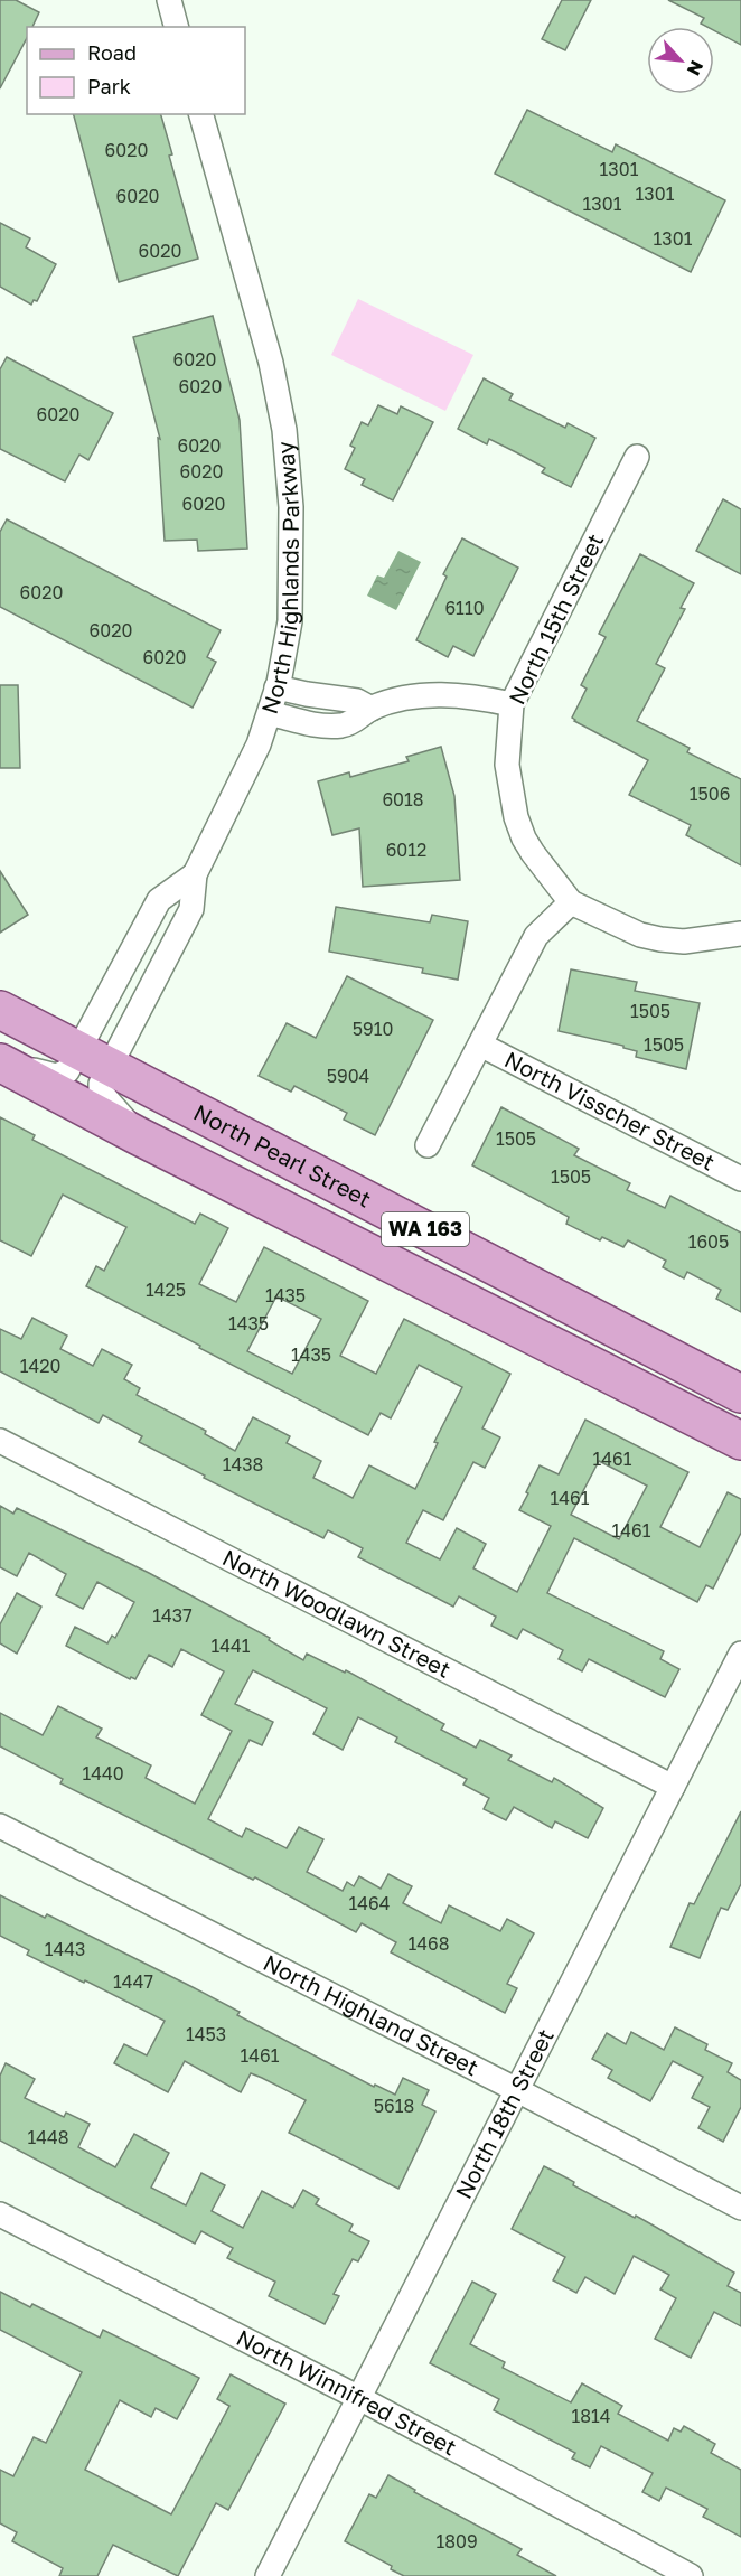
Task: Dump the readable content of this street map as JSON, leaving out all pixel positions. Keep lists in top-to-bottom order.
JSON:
{
  "streets": {
    "main road": ["North Pearl Street", "WA 163"],
    "street": [
      "North Highlands Parkway",
      "North 15th Street",
      "North Visscher Street",
      "North Woodlawn Street",
      "North Highland Street",
      "North 18th Street",
      "North Winnifred Street"
    ]
  },
  "crossings": [
    ["North Highlands Parkway", "North Pearl Street"],
    ["North Highlands Parkway", "WA 163"],
    ["North Woodlawn Street", "North 18th Street"],
    ["North Highland Street", "North 18th Street"],
    ["North 18th Street", "North Winnifred Street"]
  ],
  "house_numbers": [
    "6020",
    "1301",
    "1301",
    "6020",
    "1301",
    "1301",
    "6020",
    "6020",
    "6020",
    "6020",
    "6020",
    "6020",
    "6020",
    "6020",
    "6110",
    "6020",
    "6020",
    "1506",
    "6018",
    "6012",
    "1505",
    "5910",
    "1505",
    "5904",
    "1505",
    "1505",
    "1605",
    "1425",
    "1435",
    "1435",
    "1435",
    "1420",
    "1461",
    "1438",
    "1461",
    "1461",
    "1437",
    "1441",
    "1440",
    "1464",
    "1468",
    "1443",
    "1447",
    "1453",
    "1461",
    "5618",
    "1448",
    "1814",
    "1809"
  ],
  "legend": ["Road", "Park"],
  "north": "bottom right"
}
